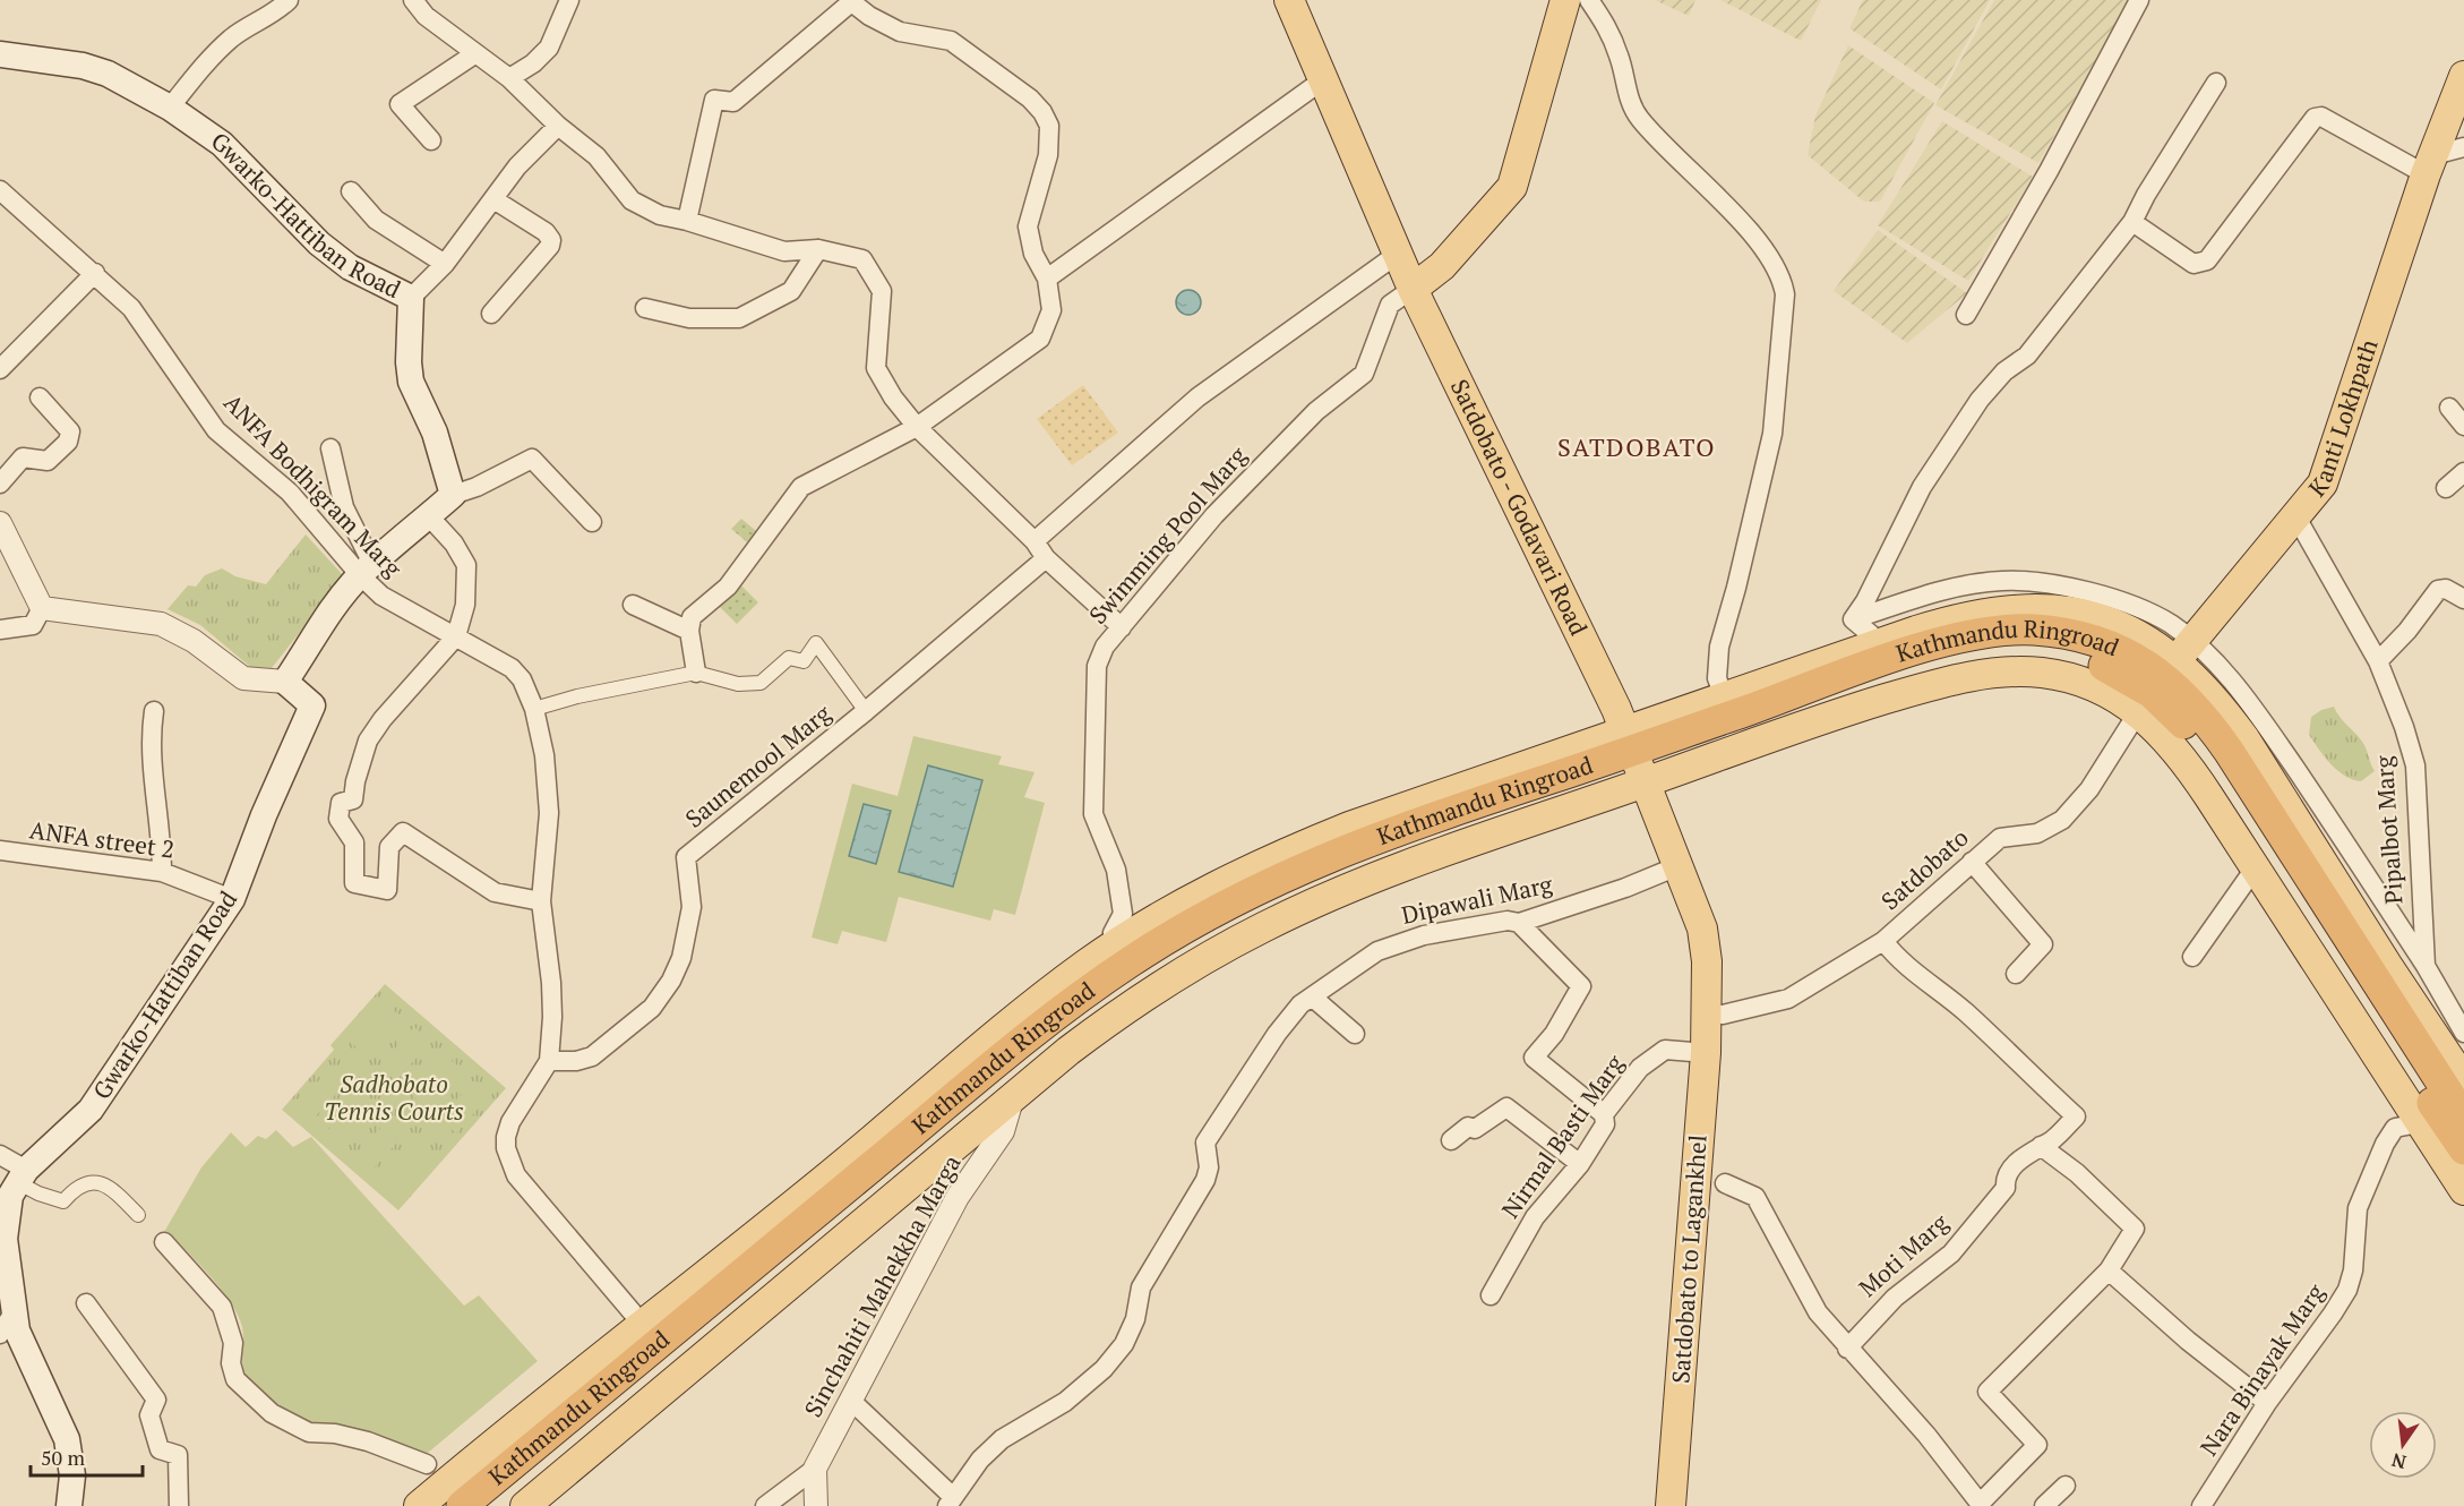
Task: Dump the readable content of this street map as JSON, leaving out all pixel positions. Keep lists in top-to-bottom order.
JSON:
{
  "streets": {
    "highway": ["Kathmandu Ringroad"],
    "main road": [
      "Gwarko-Hattiban Road",
      "Kanti Lokhpath",
      "Satdobato - Godavari Road",
      "Satdobato to Lagankhel"
    ],
    "street": [
      "ANFA Bodhigram Marg",
      "Swimming Pool Marg",
      "Saunemool Marg",
      "Pipalbot Marg",
      "ANFA street 2",
      "Satdobato",
      "Dipawali Marg",
      "Nirmal Basti Marg",
      "Moti Marg",
      "Sinchahiti Mahekkha Marga",
      "Nara Binayak Marg"
    ]
  },
  "crossings": [
    ["Gwarko-Hattiban Road", "ANFA street 2"],
    ["Kanti Lokhpath", "Kathmandu Ringroad"],
    ["Kanti Lokhpath", "Pipalbot Marg"],
    ["Kanti Lokhpath", "Satdobato"],
    ["ANFA Bodhigram Marg", "Saunemool Marg"],
    ["Satdobato - Godavari Road", "Swimming Pool Marg"],
    ["Satdobato - Godavari Road", "Kathmandu Ringroad"],
    ["Kathmandu Ringroad", "Satdobato"],
    ["Satdobato", "Moti Marg"],
    ["Satdobato", "Satdobato to Lagankhel"],
    ["Nirmal Basti Marg", "Satdobato to Lagankhel"]
  ],
  "districts": ["SATDOBATO"],
  "parks": ["Sadhobato Tennis Courts"],
  "scale_bar": "50 m",
  "north": "bottom"
}
